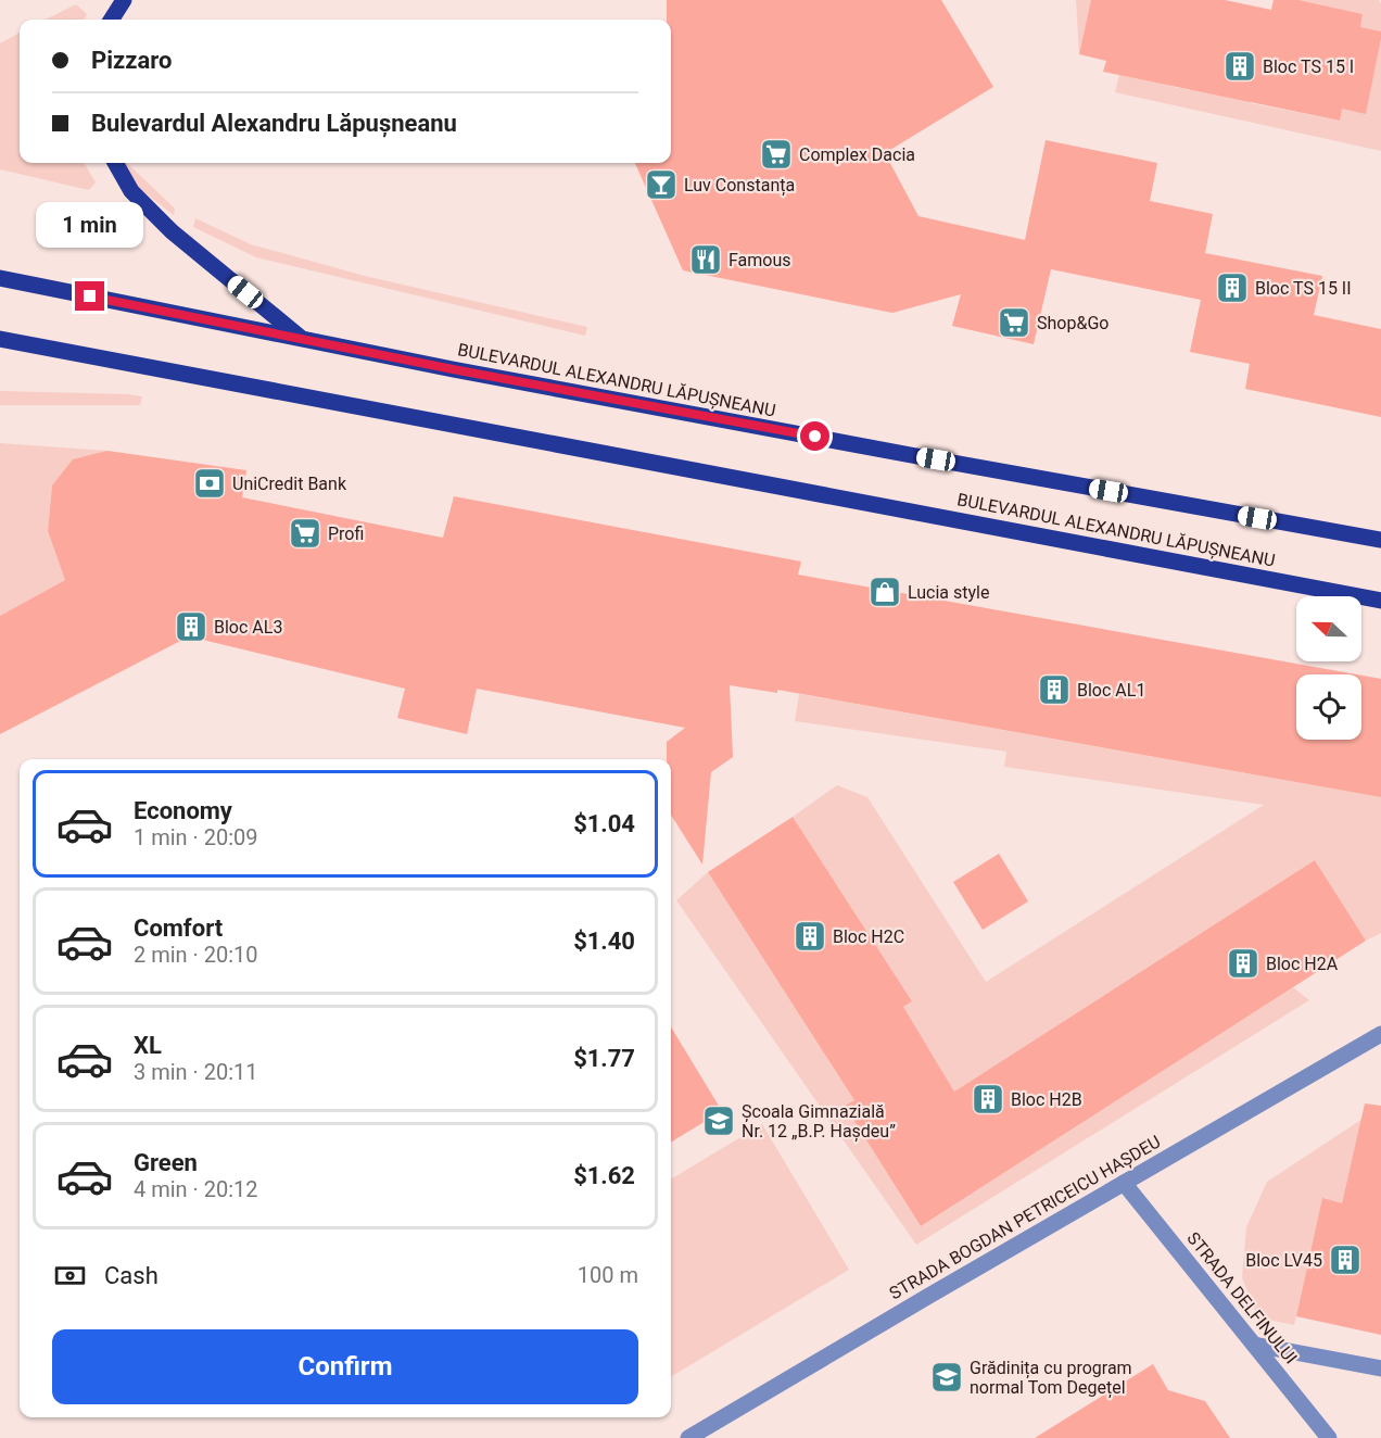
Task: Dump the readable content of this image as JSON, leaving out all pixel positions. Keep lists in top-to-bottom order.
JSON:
{
  "streets": {
    "main road": ["BULEVARDUL ALEXANDRU LĂPUȘNEANU"],
    "street": ["STRADA BOGDAN PETRICEICU HAȘDEU", "STRADA DELFINULUI"]
  },
  "crossings": [
    ["STRADA BOGDAN PETRICEICU HAȘDEU", "STRADA DELFINULUI"]
  ],
  "places": {
    "building": [
      "Bloc TS 15 I",
      "Bloc TS 15 II",
      "Bloc AL3",
      "Bloc AL1",
      "Bloc H2C",
      "Bloc H2A",
      "Bloc H2B",
      "Bloc LV45"
    ],
    "supermarket": ["Complex Dacia", "Shop&Go", "Profi"],
    "bar": ["Luv Constanța"],
    "restaurant": ["Famous"],
    "bank": ["UniCredit Bank"],
    "shop": ["Lucia style"],
    "school or university": ["Școala Gimnazială Nr. 12 „B.P. Hașdeu”", "Grădinița cu program normal Tom Degețel"]
  },
  "north": "left",
  "page": {
    "banner": ["Pizzaro", "Bulevardul Alexandru Lăpușneanu"],
    "bubble": "1 min",
    "list": [
      {
        "name": "Economy",
        "note": "1 min · 20:09",
        "value": "$1.04"
      },
      {
        "name": "Comfort",
        "note": "2 min · 20:10",
        "value": "$1.40"
      },
      {
        "name": "XL",
        "note": "3 min · 20:11",
        "value": "$1.77"
      },
      {
        "name": "Green",
        "note": "4 min · 20:12",
        "value": "$1.62"
      }
    ],
    "pay": ["Cash", "100 m"],
    "buttons": "Confirm"
  }
}
